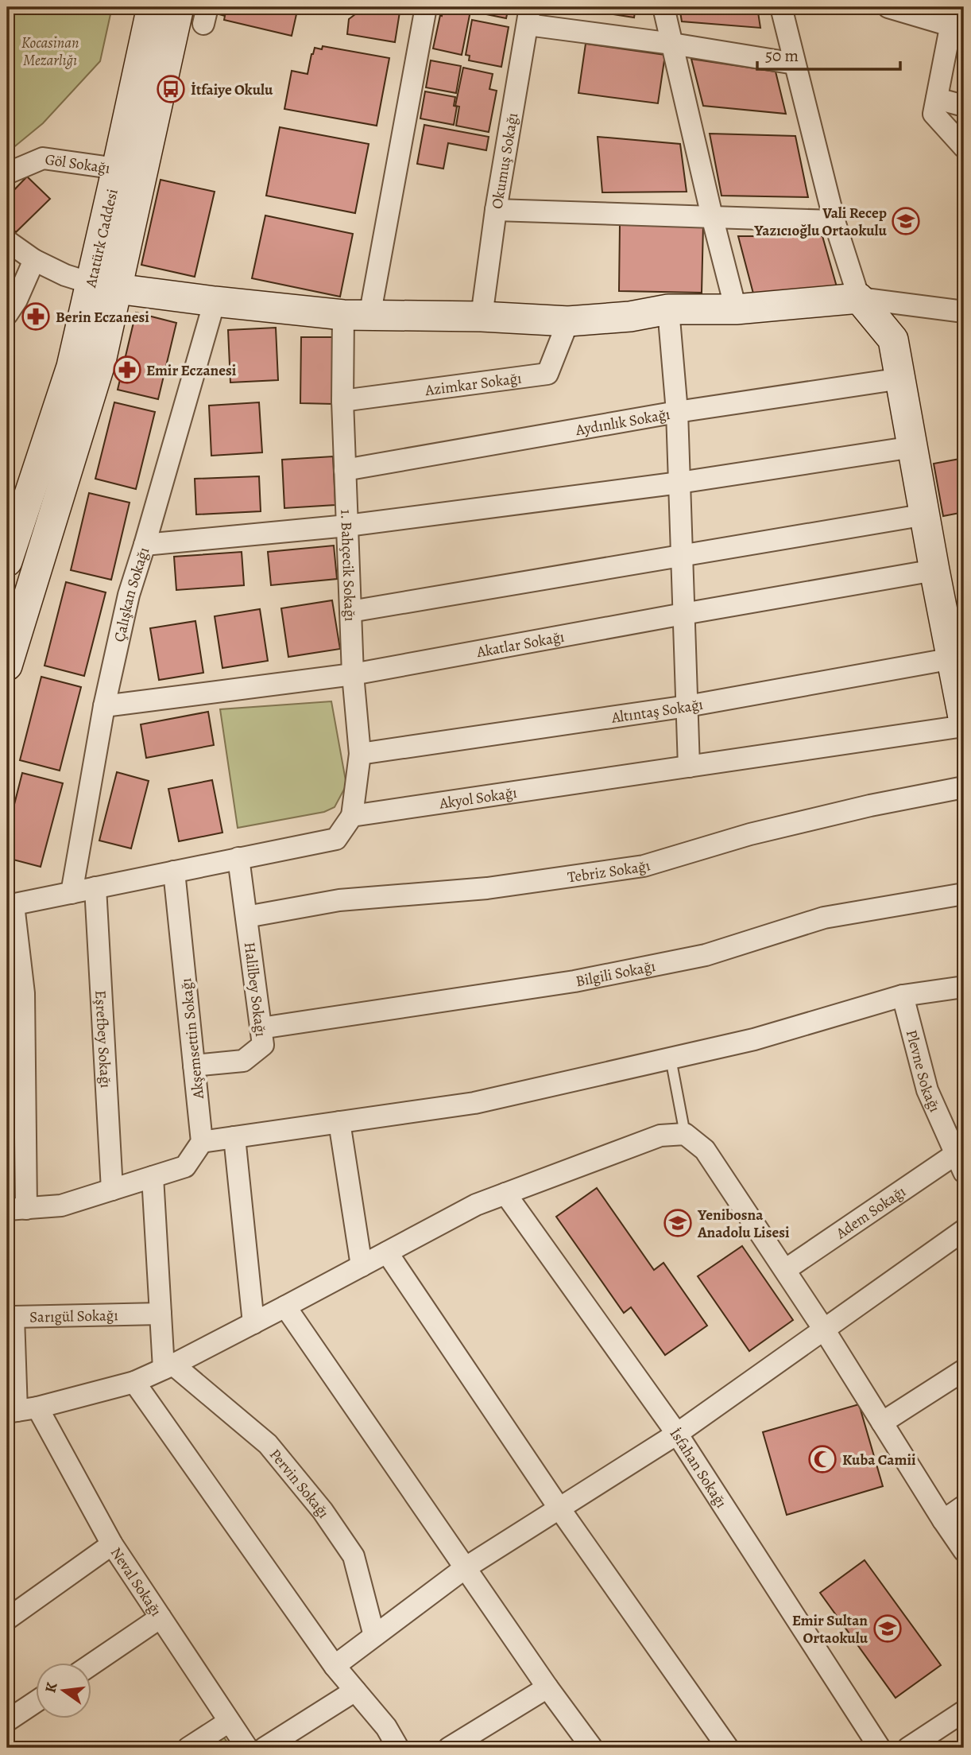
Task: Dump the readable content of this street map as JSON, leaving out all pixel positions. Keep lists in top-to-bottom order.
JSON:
{
  "streets": {
    "main road": ["Atatürk Caddesi"],
    "street": [
      "Okumuş Sokağı",
      "Göl Sokağı",
      "Azimkar Sokağı",
      "Aydınlık Sokağı",
      "1. Bahçecik Sokağı",
      "Çalışkan Sokağı",
      "Akatlar Sokağı",
      "Altıntaş Sokağı",
      "Akyol Sokağı",
      "Tebriz Sokağı",
      "Bilgili Sokağı",
      "Halilbey Sokağı",
      "Eşrefbey Sokağı",
      "Akşemsettin Sokağı",
      "Plevne Sokağı",
      "Adem Sokağı",
      "Sarıgül Sokağı",
      "İsfahan Sokağı",
      "Pervin Sokağı",
      "Neval Sokağı"
    ]
  },
  "crossings": [
    ["Göl Sokağı", "Atatürk Caddesi"],
    ["Azimkar Sokağı", "1. Bahçecik Sokağı"],
    ["Aydınlık Sokağı", "1. Bahçecik Sokağı"],
    ["1. Bahçecik Sokağı", "Akatlar Sokağı"],
    ["1. Bahçecik Sokağı", "Altıntaş Sokağı"],
    ["1. Bahçecik Sokağı", "Akyol Sokağı"],
    ["Çalışkan Sokağı", "Akatlar Sokağı"],
    ["Tebriz Sokağı", "Halilbey Sokağı"],
    ["Bilgili Sokağı", "Halilbey Sokağı"],
    ["Halilbey Sokağı", "Akşemsettin Sokağı"],
    ["Plevne Sokağı", "Adem Sokağı"],
    ["Sarıgül Sokağı", "Neval Sokağı"]
  ],
  "parks": ["Kocasinan Mezarlığı"],
  "places": {
    "bus stop": ["İtfaiye Okulu"],
    "school or university": ["Vali Recep Yazıcıoğlu Ortaokulu", "Yenibosna Anadolu Lisesi", "Emir Sultan Ortaokulu"],
    "pharmacy": ["Berin Eczanesi", "Emir Eczanesi"],
    "mosque": ["Kuba Camii"]
  },
  "scale_bar": "50 m",
  "north": "left"
}
